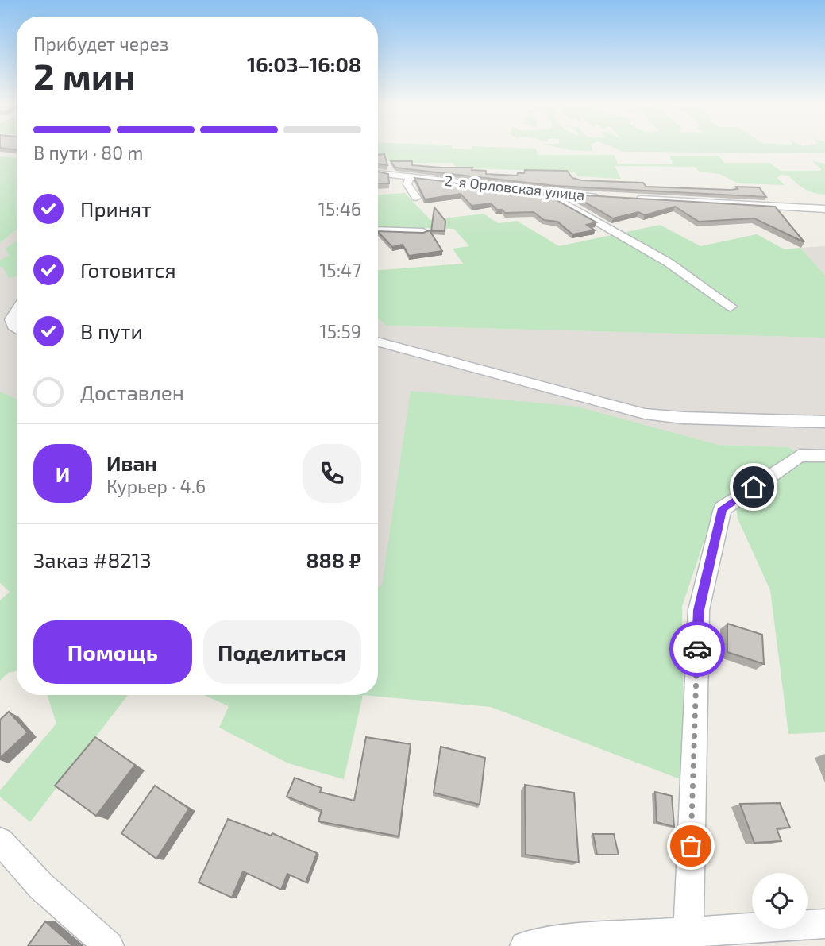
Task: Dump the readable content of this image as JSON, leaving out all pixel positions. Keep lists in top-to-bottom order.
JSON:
{
  "streets": {
    "street": ["2-я Орловская улица"]
  },
  "page": {
    "heading": ["2 мин", "Прибудет через", "16:03–16:08"],
    "panel": [
      "Иван",
      "Курьер · 4.6",
      "Заказ #8213",
      "888 ₽"
    ],
    "bar": "В пути · 80 m",
    "list": [
      ["Принят", "15:46"],
      ["Готовится", "15:47"],
      ["В пути", "15:59"],
      "Доставлен"
    ],
    "round": "И",
    "buttons": ["Помощь", "Поделиться"]
  }
}
